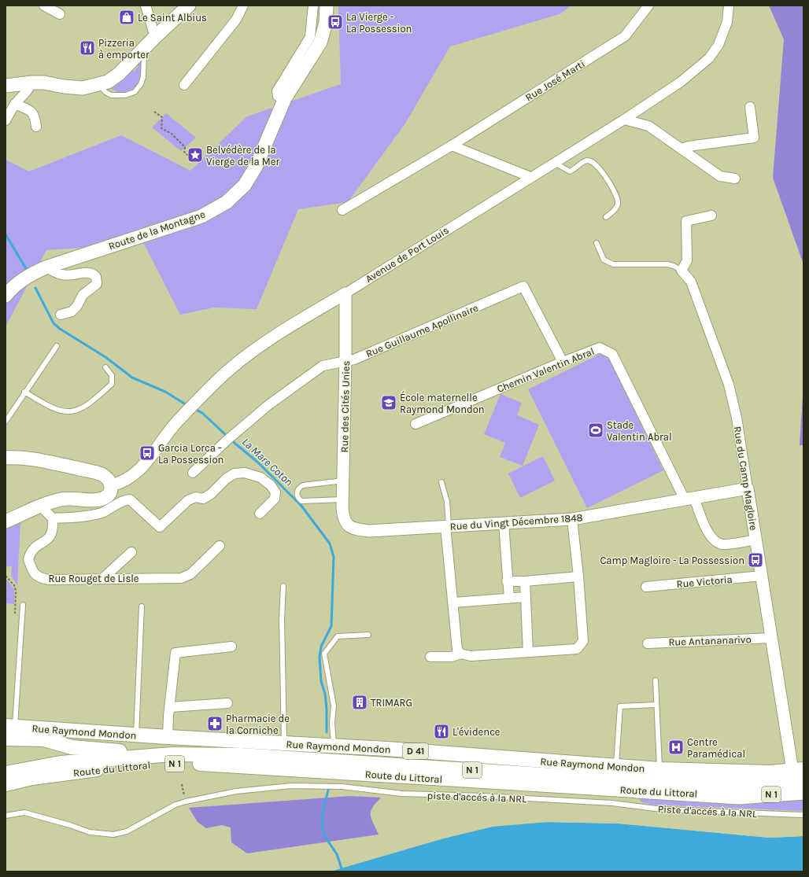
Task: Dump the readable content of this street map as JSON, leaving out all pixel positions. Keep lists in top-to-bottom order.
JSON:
{
  "streets": {
    "highway": ["N 1", "Route du Littoral"],
    "main road": ["Route de la Montagne", "Rue Raymond Mondon", "D 41"],
    "street": [
      "Rue José Marti",
      "Avenue de Port Louis",
      "Rue Guillaume Apollinaire",
      "Chemin Valentin Abral",
      "Rue des Cités Unies",
      "Rue du Camp Magloire",
      "Rue du Vingt Décembre 1848",
      "Rue Rouget de Lisle",
      "Rue Victoria",
      "Rue Antananarivo"
    ],
    "lane": ["piste d'accés à la NRL", "Piste d'accés à la NRL"]
  },
  "crossings": [
    ["Avenue de Port Louis", "Rue des Cités Unies"],
    ["Rue Guillaume Apollinaire", "Chemin Valentin Abral"],
    ["Rue Guillaume Apollinaire", "Rue des Cités Unies"],
    ["Chemin Valentin Abral", "Rue du Camp Magloire"],
    ["Chemin Valentin Abral", "Rue du Vingt Décembre 1848"],
    ["Rue des Cités Unies", "Rue du Vingt Décembre 1848"],
    ["Rue du Camp Magloire", "Rue du Vingt Décembre 1848"],
    ["Rue du Camp Magloire", "Rue Victoria"],
    ["Rue du Camp Magloire", "Rue Antananarivo"],
    ["Rue du Camp Magloire", "Rue Raymond Mondon"],
    ["Rue du Camp Magloire", "Route du Littoral"],
    ["Rue Raymond Mondon", "Route du Littoral"],
    ["piste d'accés à la NRL", "Piste d'accés à la NRL"]
  ],
  "water": ["La Mare Coton"],
  "places": {
    "shop": ["Le Saint Albius"],
    "bus stop": ["La Vierge - La Possession", "Garcia Lorca - La Possession", "Camp Magloire - La Possession"],
    "restaurant": ["Pizzeria à emporter", "L'évidence"],
    "place": ["Belvédère de la Vierge de la Mer"],
    "school or university": ["École maternelle Raymond Mondon"],
    "sports": ["Stade Valentin Abral"],
    "building": ["TRIMARG"],
    "pharmacy": ["Pharmacie de la Corniche"],
    "hospital": ["Centre Paramédical"]
  }
}
